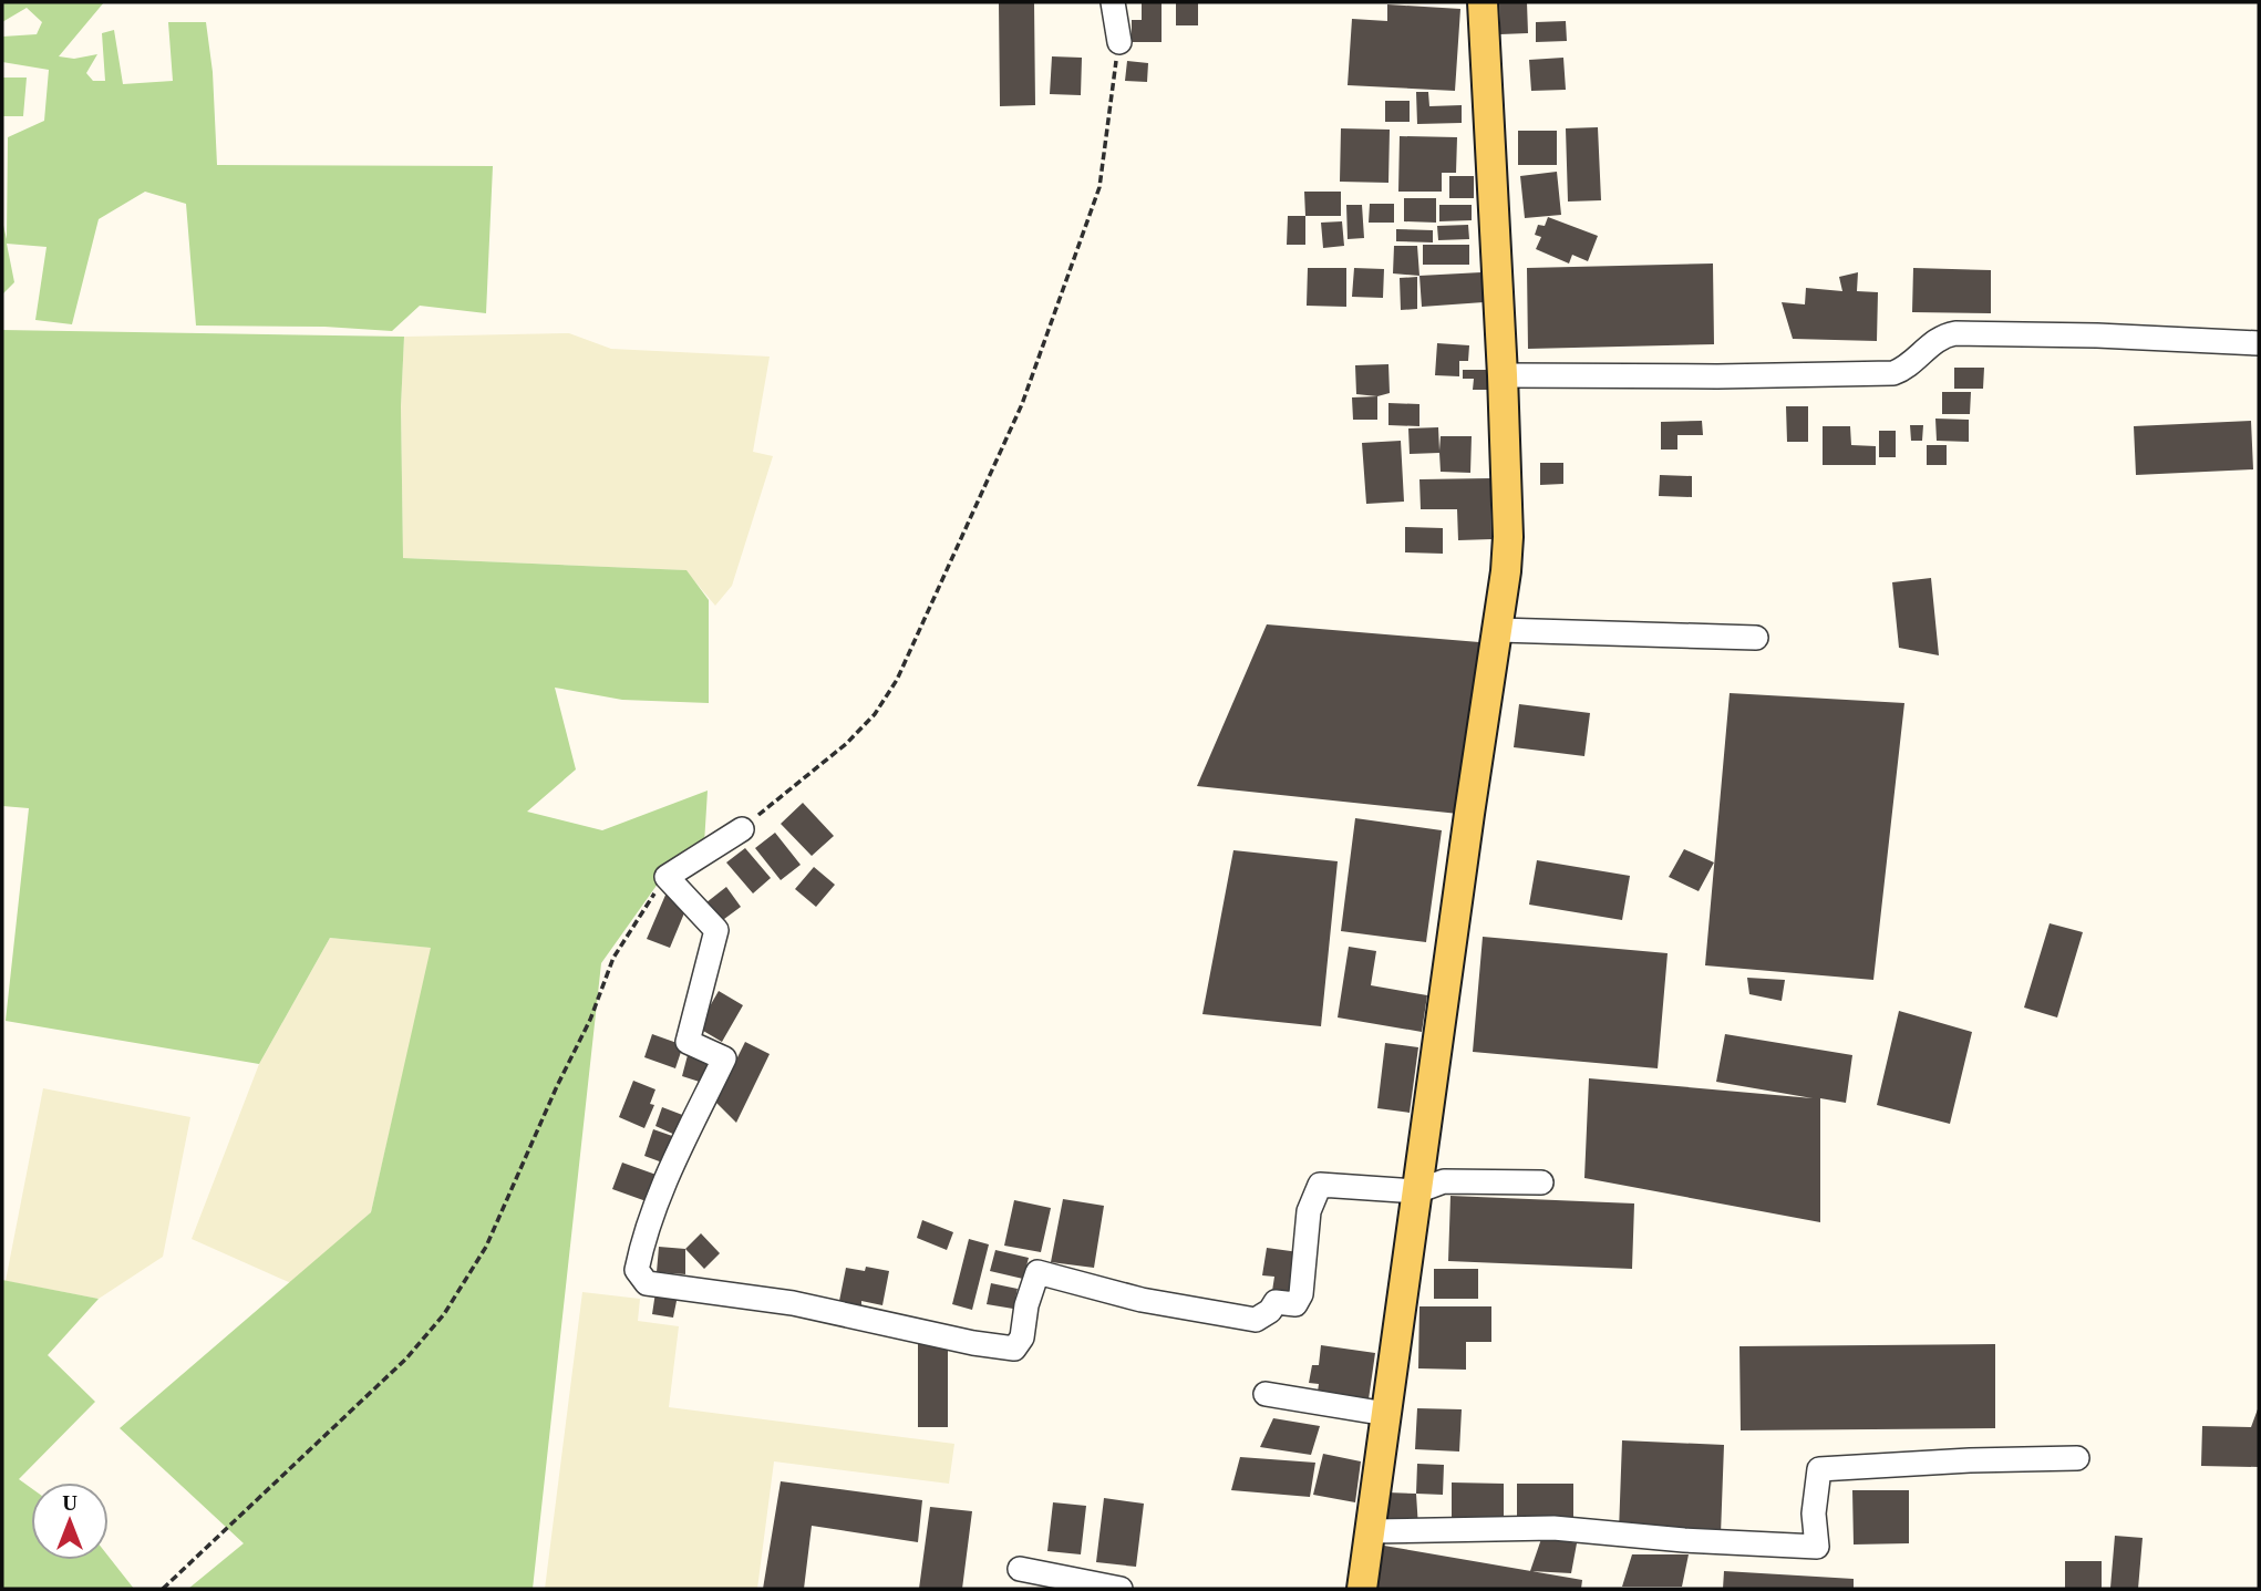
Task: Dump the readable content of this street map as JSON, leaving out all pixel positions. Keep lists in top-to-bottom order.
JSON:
{
  "north": "top"
}
